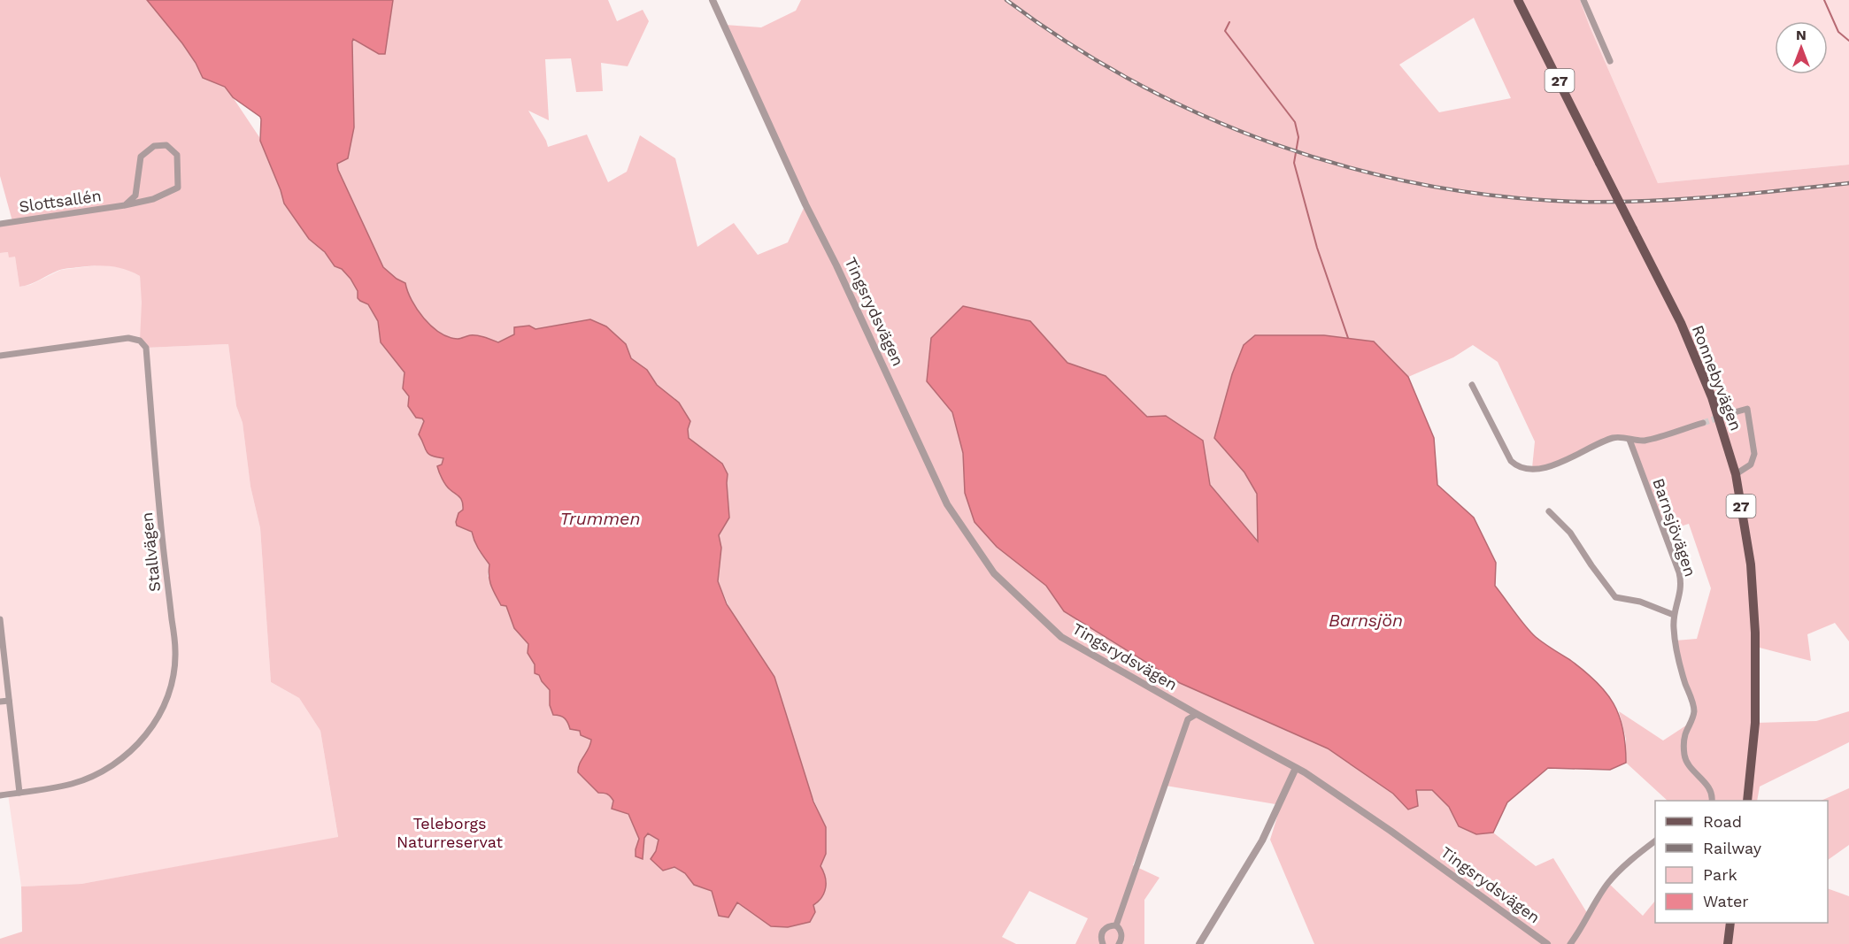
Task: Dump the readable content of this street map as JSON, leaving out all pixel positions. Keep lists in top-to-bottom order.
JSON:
{
  "streets": {
    "main road": ["27", "Ronnebyvägen"],
    "street": [
      "Slottsallén",
      "Tingsrydsvägen",
      "Barnsjövägen",
      "Stallvägen"
    ]
  },
  "water": ["Trummen", "Barnsjön"],
  "parks": ["Teleborgs Naturreservat"],
  "legend": [
    "Road",
    "Railway",
    "Park",
    "Water"
  ],
  "north": "top"
}
